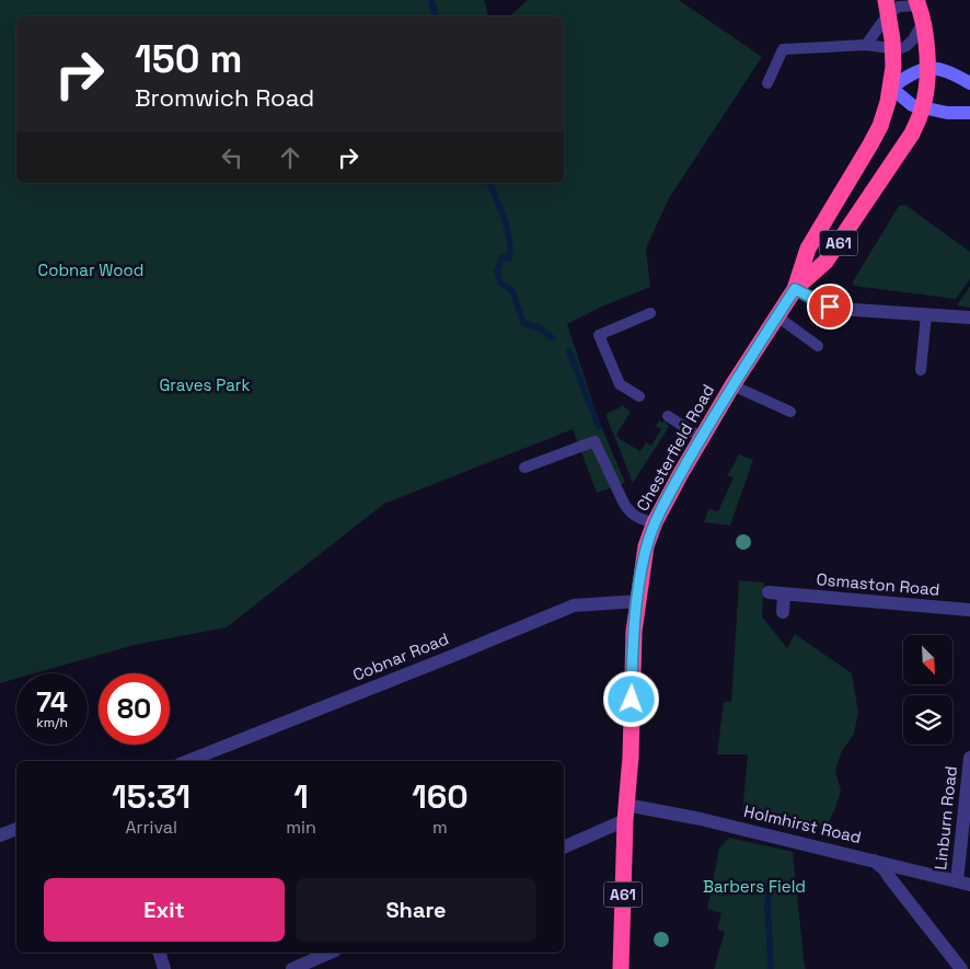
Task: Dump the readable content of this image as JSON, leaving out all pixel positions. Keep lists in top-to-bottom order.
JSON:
{
  "streets": {
    "highway": ["A61", "Chesterfield Road"],
    "street": [
      "Osmaston Road",
      "Cobnar Road",
      "Linburn Road",
      "Holmhirst Road"
    ]
  },
  "crossings": [
    ["A61", "Chesterfield Road"],
    ["Chesterfield Road", "Cobnar Road"],
    ["Chesterfield Road", "Holmhirst Road"],
    ["Linburn Road", "Holmhirst Road"]
  ],
  "parks": ["Cobnar Wood", "Graves Park", "Barbers Field"],
  "north": "bottom right",
  "page": {
    "turn": ["150 m", "Bromwich Road"],
    "speed": "74 km/h",
    "limit": "80",
    "eta": [
      "15:31",
      "Arrival",
      "1",
      "min",
      "160",
      "m"
    ],
    "buttons": ["Exit", "Share"]
  }
}
